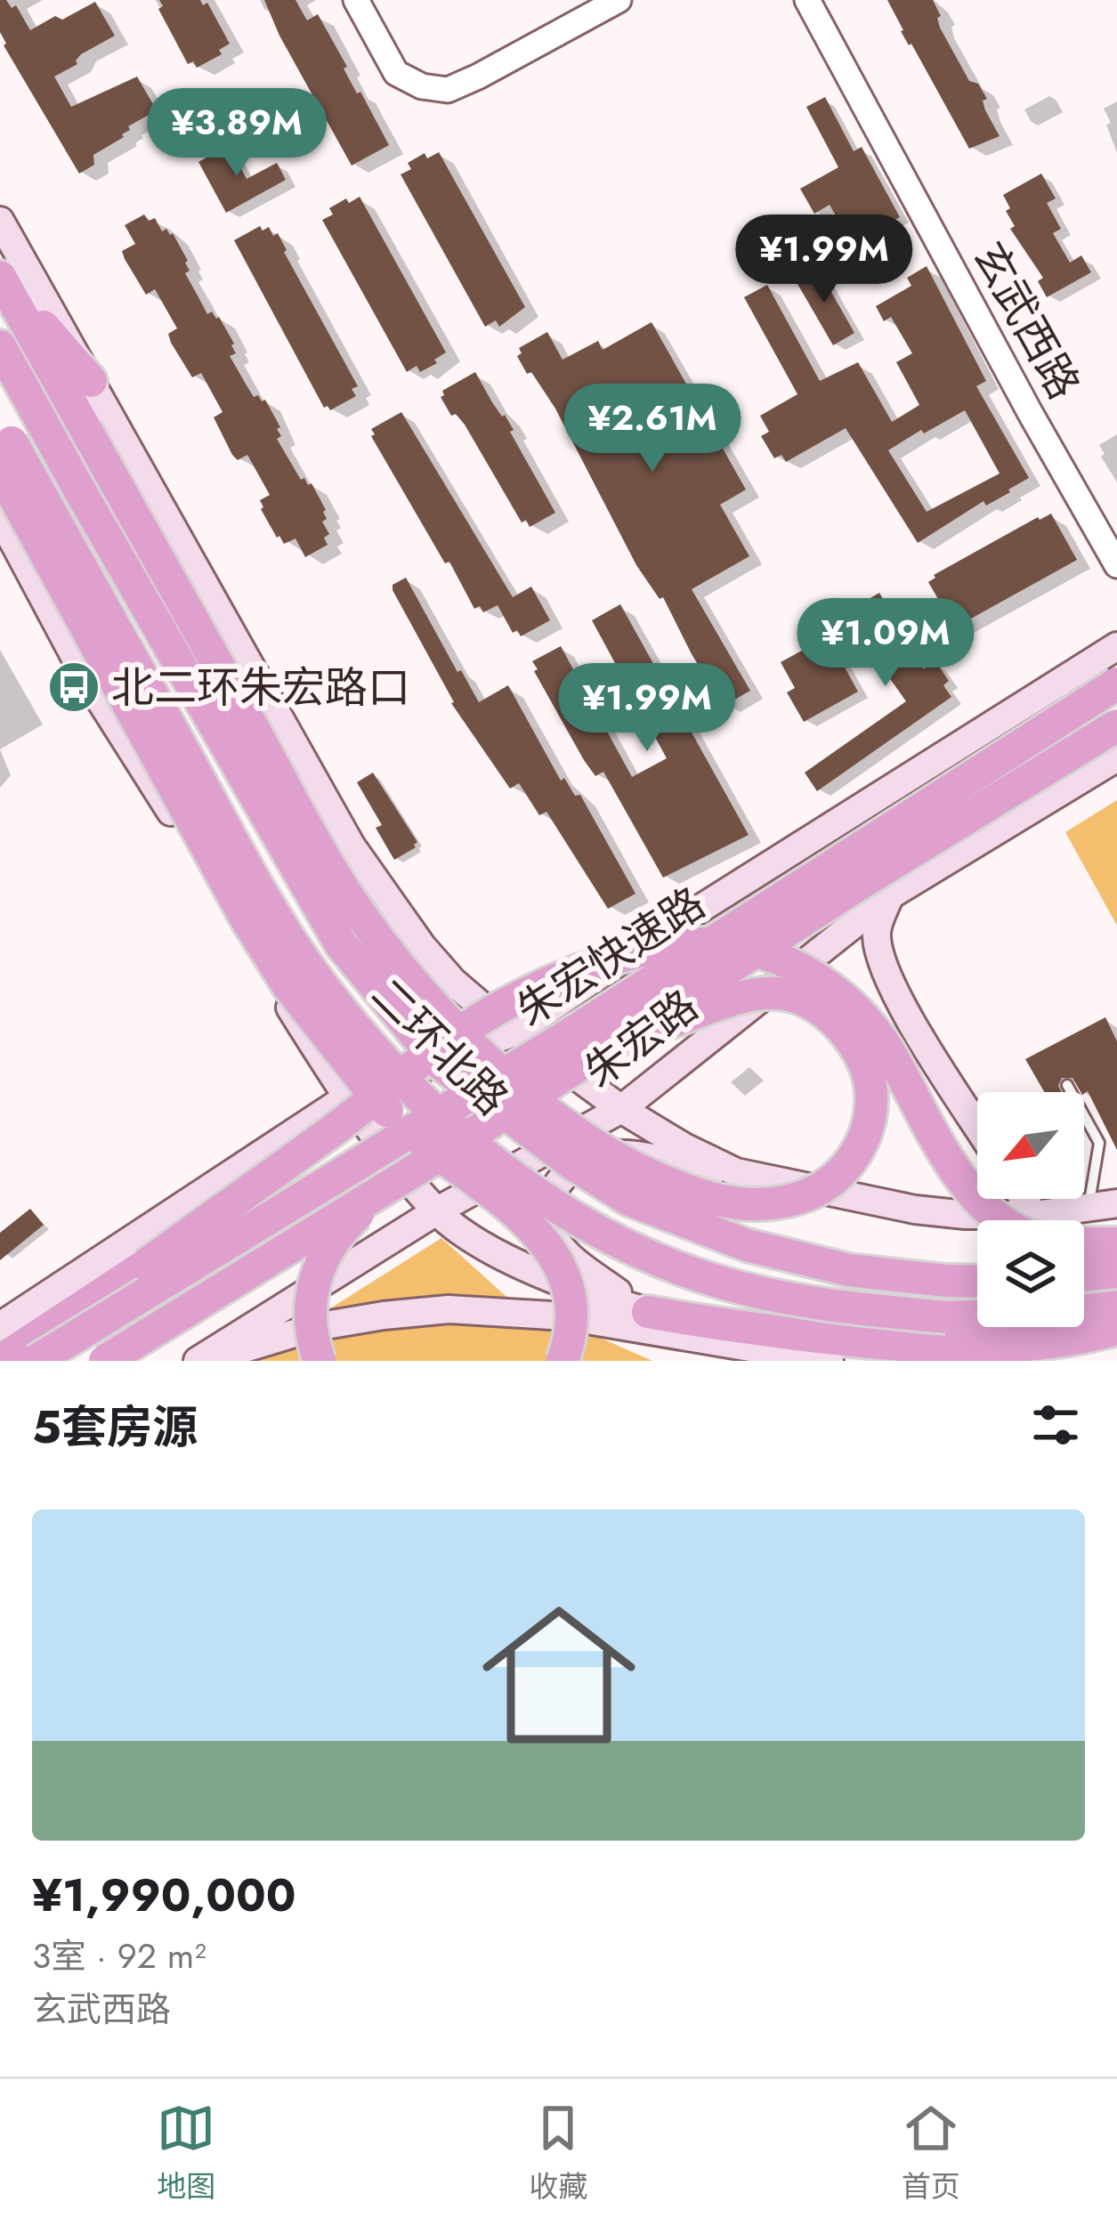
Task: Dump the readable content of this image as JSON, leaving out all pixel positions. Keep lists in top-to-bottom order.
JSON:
{
  "streets": {
    "highway": ["朱宏快速路", "二环北路"],
    "main road": ["朱宏路"],
    "street": ["玄武西路"]
  },
  "places": {
    "bus stop": ["北二环朱宏路口"]
  },
  "north": "bottom left",
  "page": {
    "price": [
      "¥3.89M",
      "¥1.99M",
      "¥2.61M",
      "¥1.09M",
      "¥1.99M"
    ],
    "heading": "5套房源",
    "list": [
      {
        "name": "¥1,990,000",
        "note": "3室 · 92 m² · 玄武西路"
      }
    ],
    "tabs": ["地图", "收藏", "首页"]
  }
}
